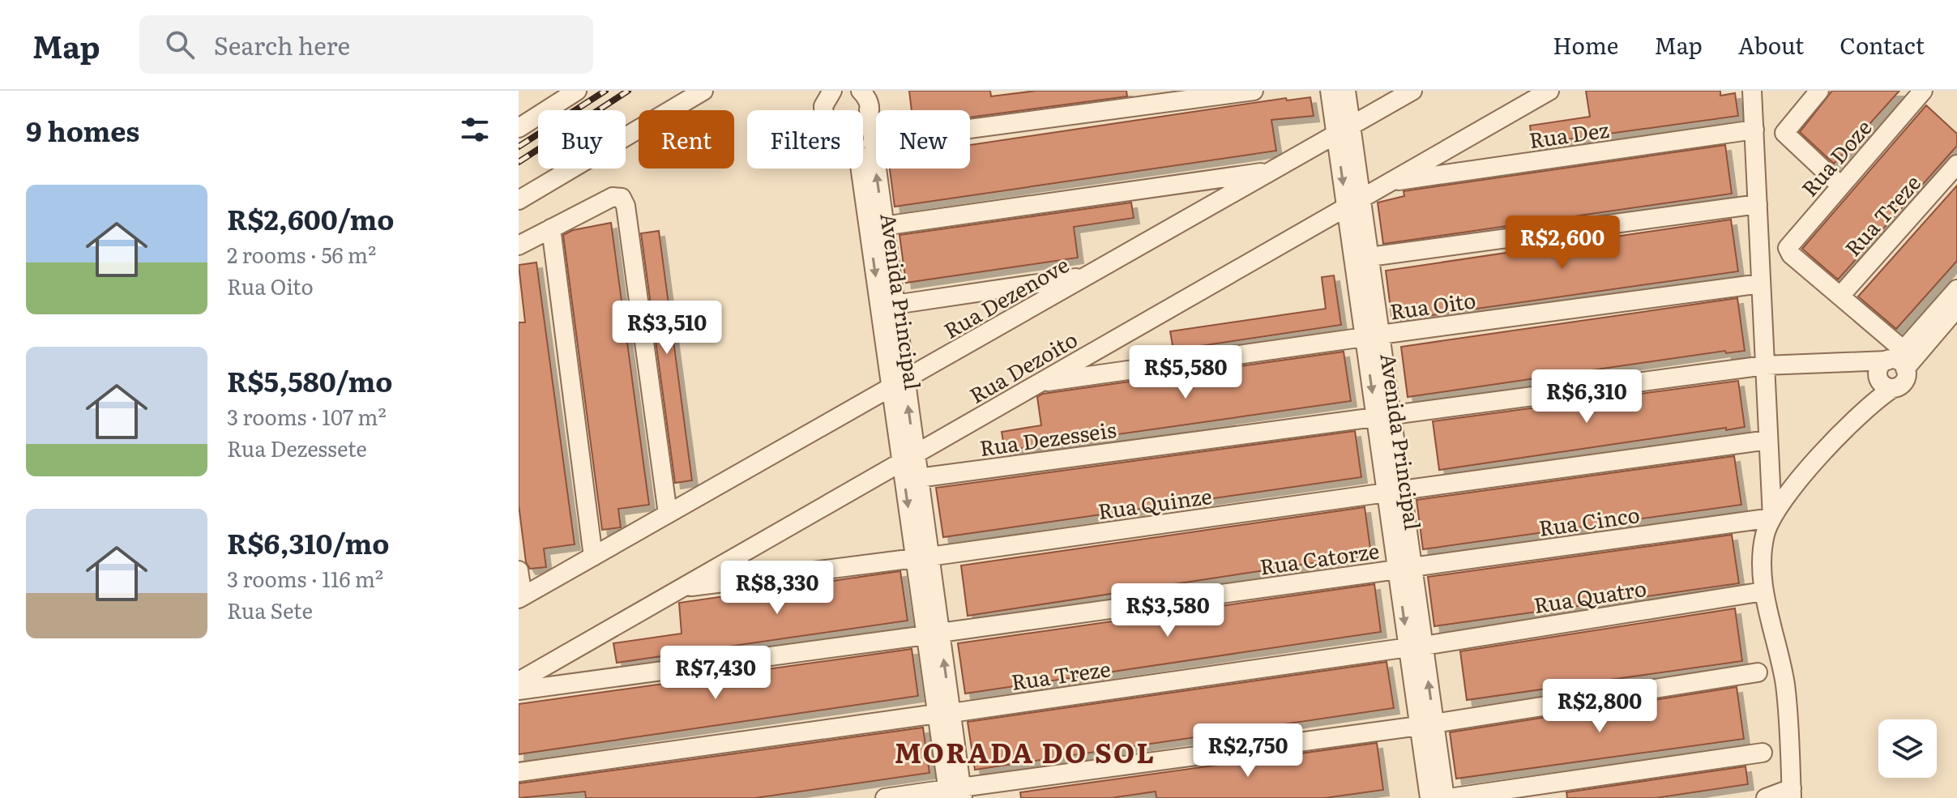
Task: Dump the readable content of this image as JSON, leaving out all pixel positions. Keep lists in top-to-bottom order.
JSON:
{
  "streets": {
    "street": [
      "Rua Dez",
      "Rua Doze",
      "Rua Treze",
      "Rua Dezenove",
      "Avenida Principal",
      "Rua Oito",
      "Rua Dezoito",
      "Rua Dezesseis",
      "Rua Quinze",
      "Rua Cinco",
      "Rua Catorze",
      "Rua Quatro"
    ]
  },
  "crossings": [
    ["Rua Dez", "Rua Dezoito"],
    ["Rua Doze", "Rua Treze"],
    ["Rua Treze", "Avenida Principal"],
    ["Rua Treze", "Rua Quatro"],
    ["Rua Dezenove", "Avenida Principal"],
    ["Avenida Principal", "Rua Oito"],
    ["Avenida Principal", "Rua Dezoito"],
    ["Avenida Principal", "Rua Dezesseis"],
    ["Avenida Principal", "Rua Quinze"],
    ["Avenida Principal", "Rua Cinco"],
    ["Avenida Principal", "Rua Catorze"],
    ["Avenida Principal", "Rua Quatro"],
    ["Rua Oito", "Rua Dezoito"],
    ["Rua Dezoito", "Rua Quinze"],
    ["Rua Cinco", "Rua Catorze"]
  ],
  "districts": ["MORADA DO SOL"],
  "page": {
    "header": "Map",
    "search": "Search here",
    "nav": [
      "Home",
      "Map",
      "About",
      "Contact"
    ],
    "heading": "9 homes",
    "chip": [
      "Buy",
      "Rent",
      "Filters",
      "New"
    ],
    "list": [
      {
        "name": "R$2,600/mo",
        "note": "2 rooms · 56 m² · Rua Oito"
      },
      {
        "name": "R$5,580/mo",
        "note": "3 rooms · 107 m² · Rua Dezessete"
      },
      {
        "name": "R$6,310/mo",
        "note": "3 rooms · 116 m² · Rua Sete"
      }
    ],
    "price": [
      "R$2,600",
      "R$3,510",
      "R$5,580",
      "R$6,310",
      "R$8,330",
      "R$3,580",
      "R$7,430",
      "R$2,800",
      "R$2,750"
    ]
  }
}
